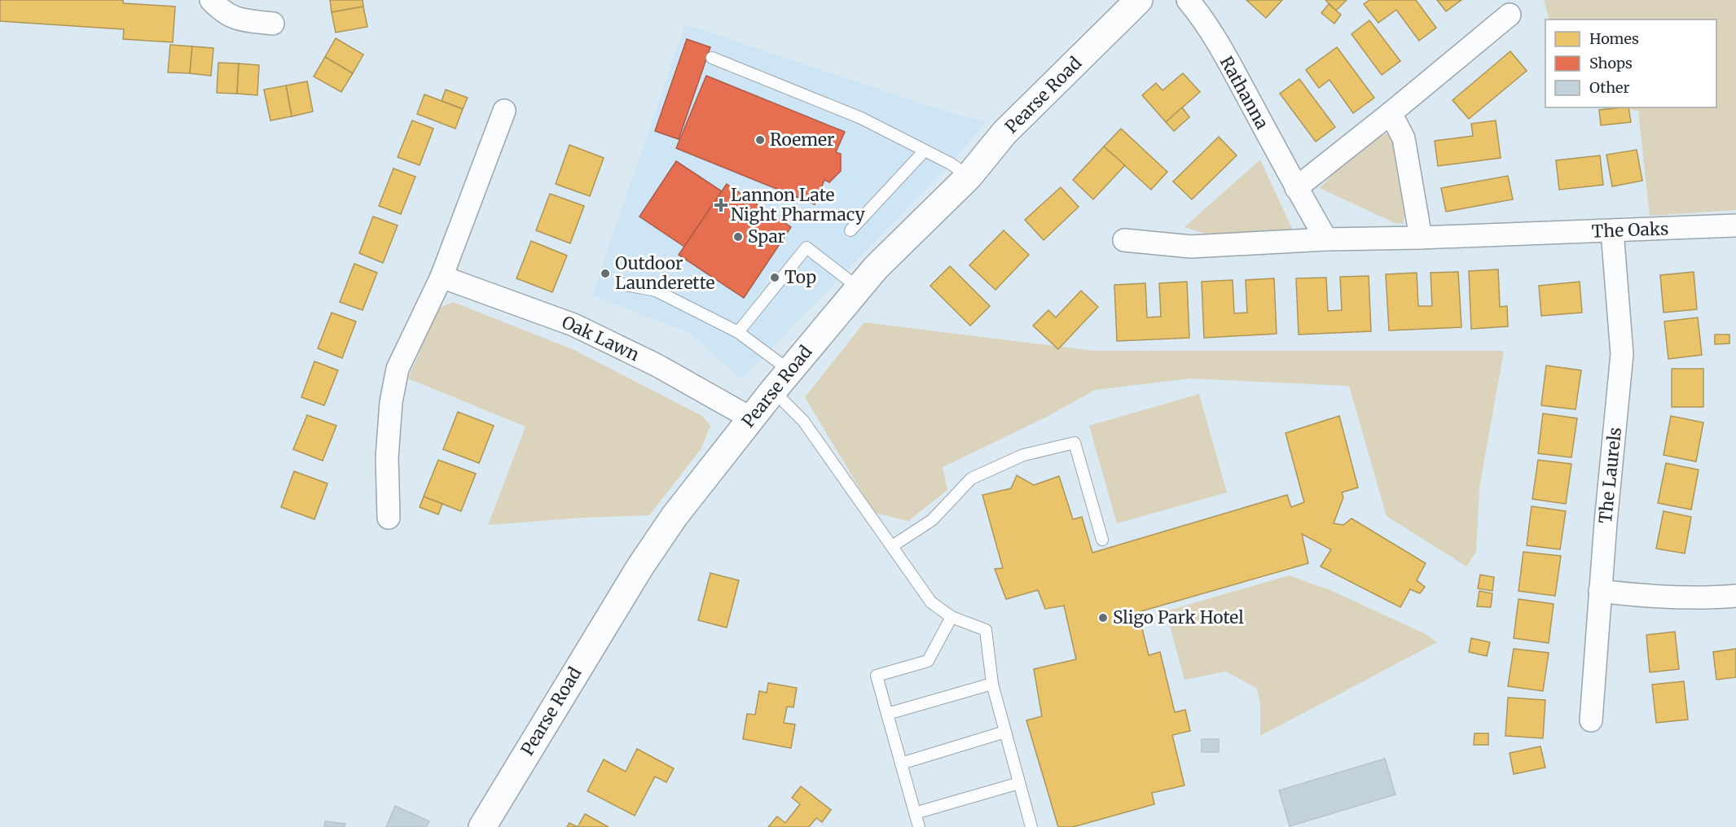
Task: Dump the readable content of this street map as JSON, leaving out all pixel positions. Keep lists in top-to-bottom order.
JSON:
{
  "streets": {
    "main road": ["Pearse Road"],
    "street": [
      "Rathanna",
      "The Oaks",
      "Oak Lawn",
      "The Laurels"
    ]
  },
  "crossings": [
    ["Pearse Road", "Oak Lawn"],
    ["The Oaks", "The Laurels"]
  ],
  "places": {
    "other": [
      "Roemer",
      "Spar",
      "Outdoor Launderette",
      "Top",
      "Sligo Park Hotel"
    ],
    "health": ["Lannon Late Night Pharmacy"]
  },
  "legend": ["Homes", "Shops", "Other"]
}
